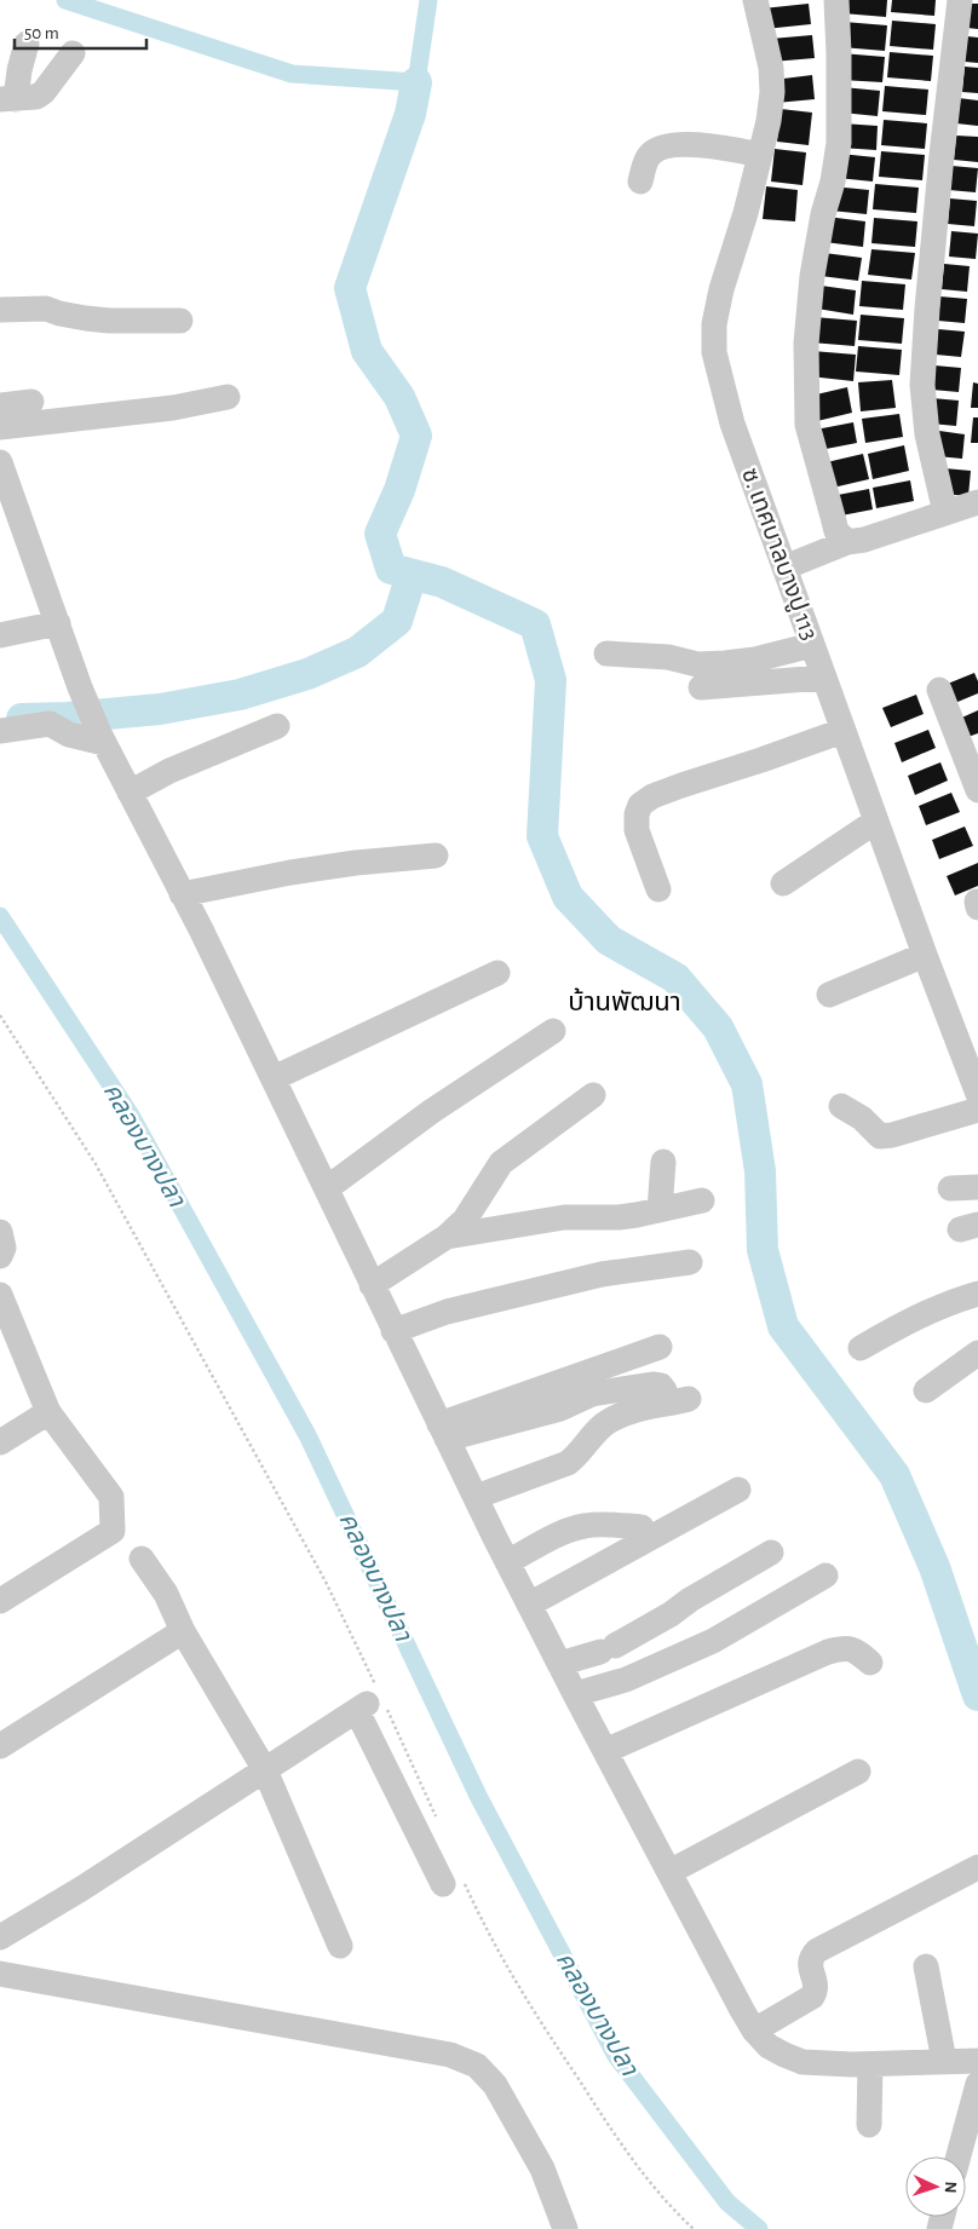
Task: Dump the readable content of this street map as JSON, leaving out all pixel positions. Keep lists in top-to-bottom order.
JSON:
{
  "streets": {
    "street": ["ซ. เทศบาลบางปู 113"]
  },
  "districts": ["บ้านพัฒนา"],
  "water": ["คลองบางปลา"],
  "scale_bar": "50 m",
  "north": "right"
}
